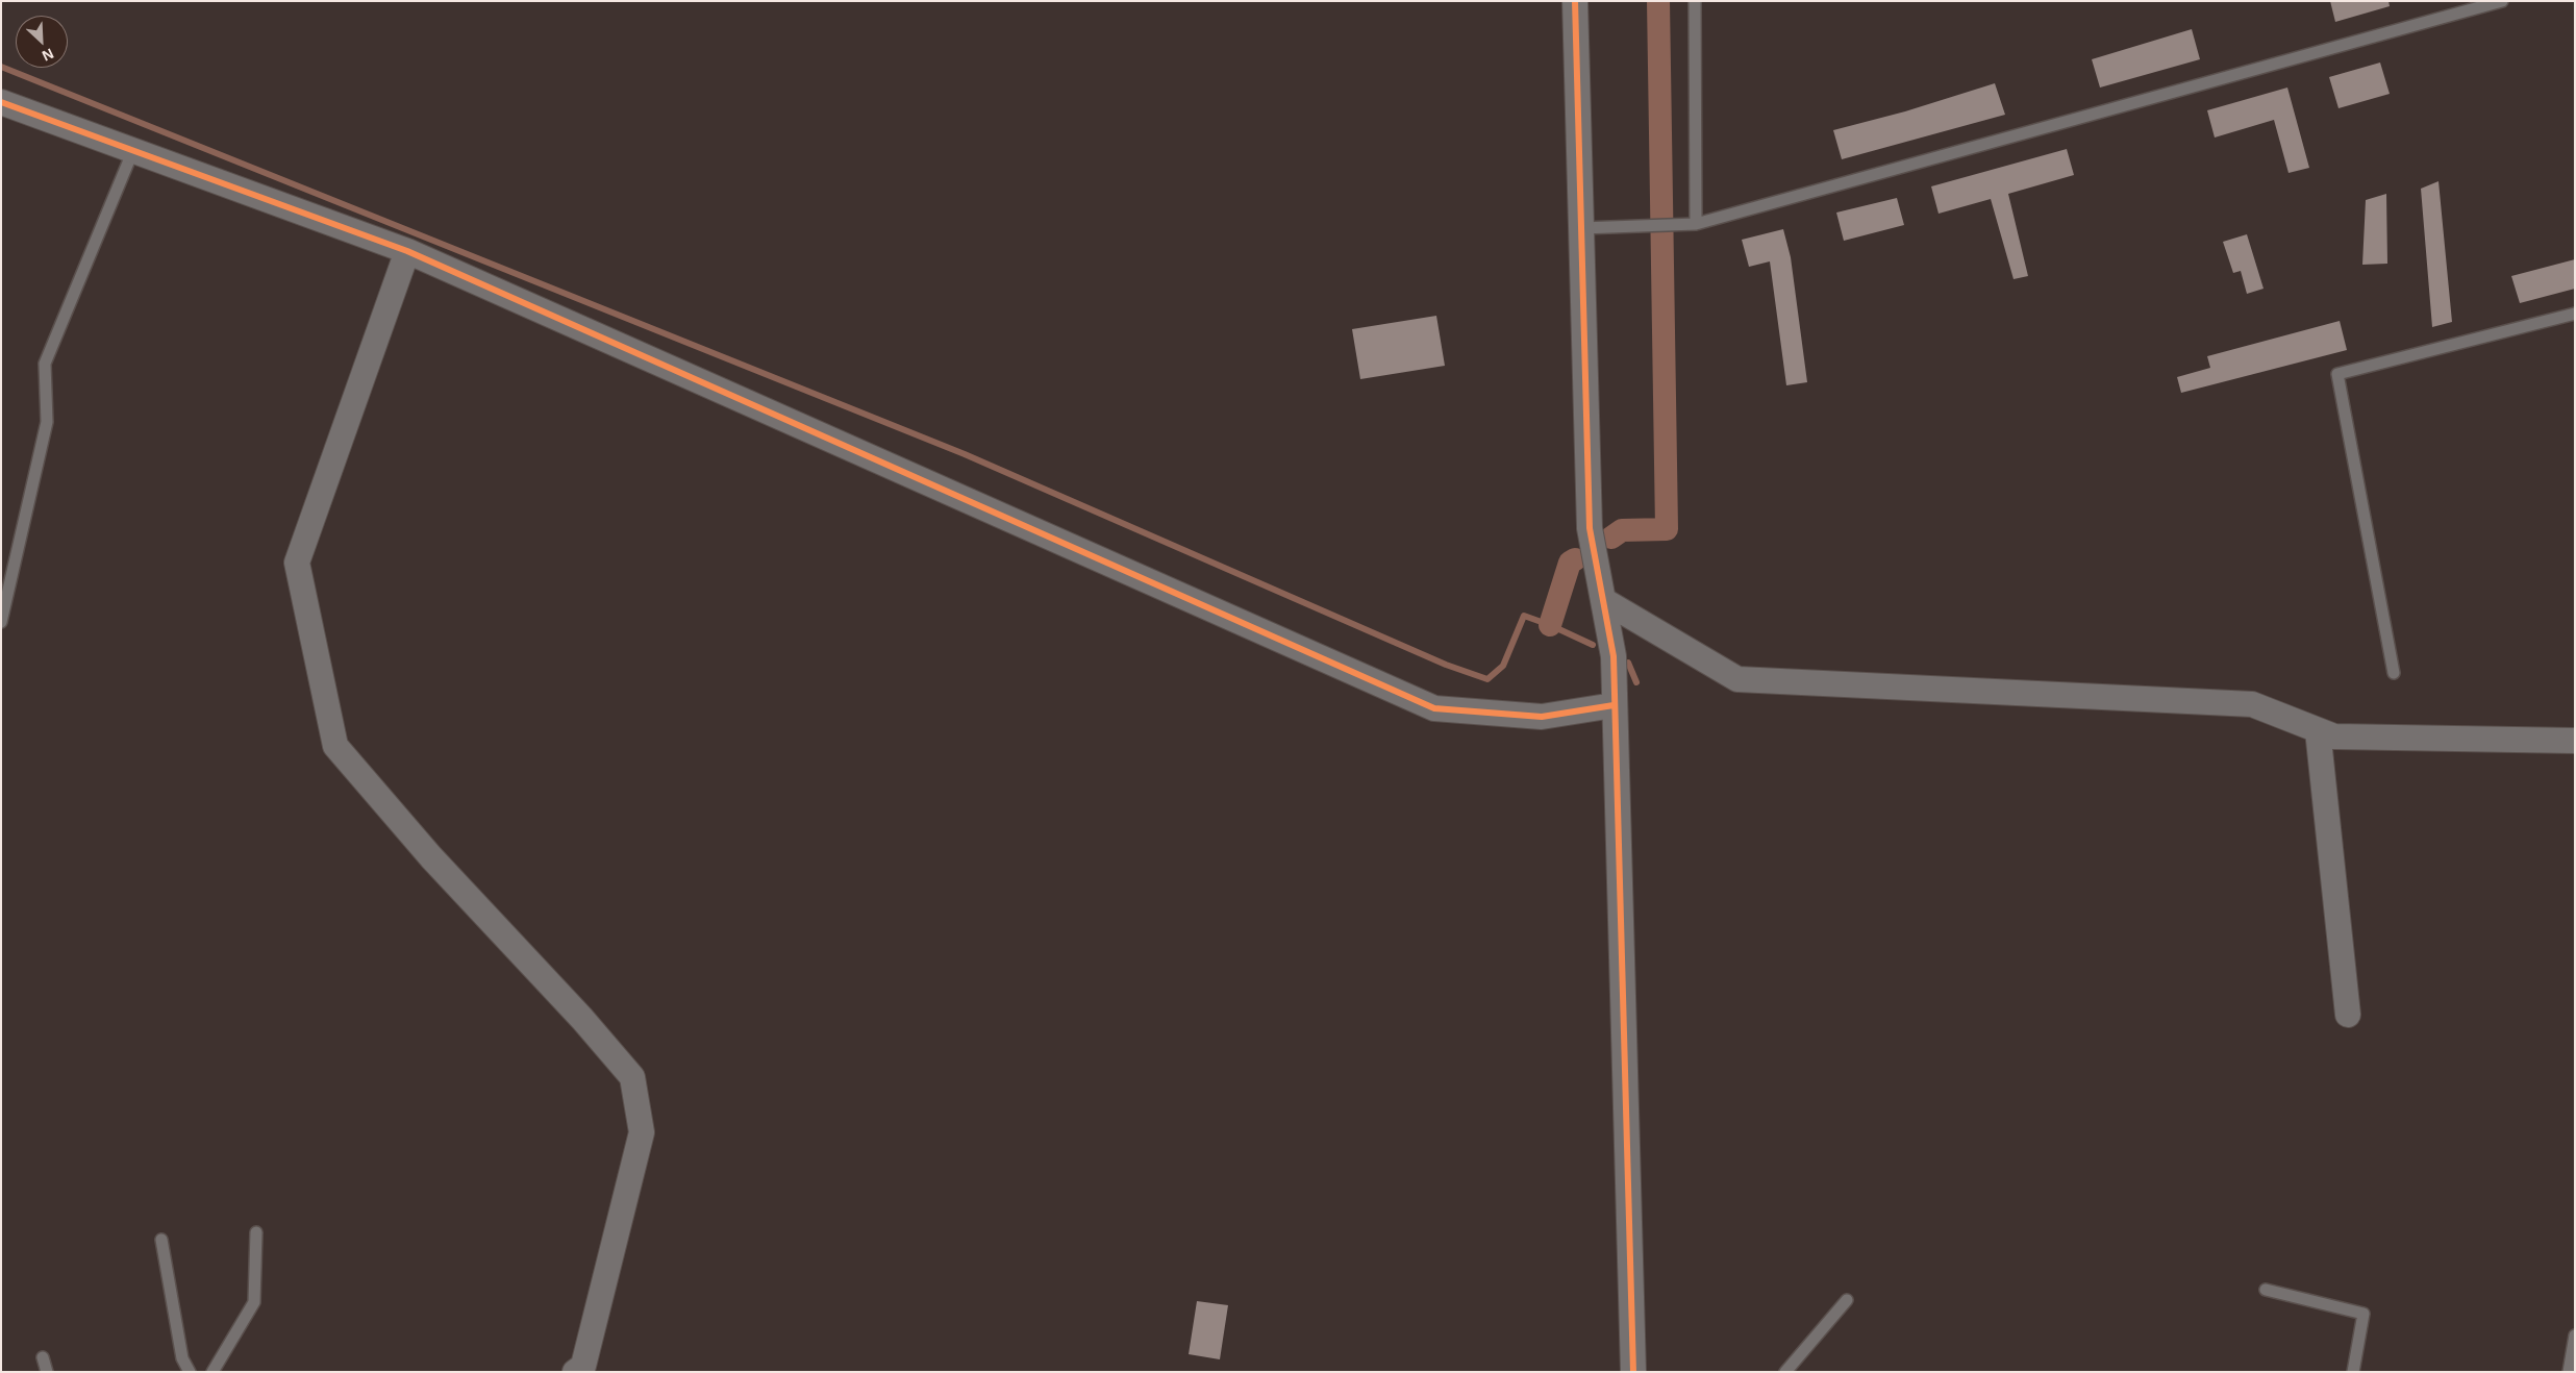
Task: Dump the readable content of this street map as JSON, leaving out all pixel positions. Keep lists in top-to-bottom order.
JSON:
{
  "north": "bottom right"
}
